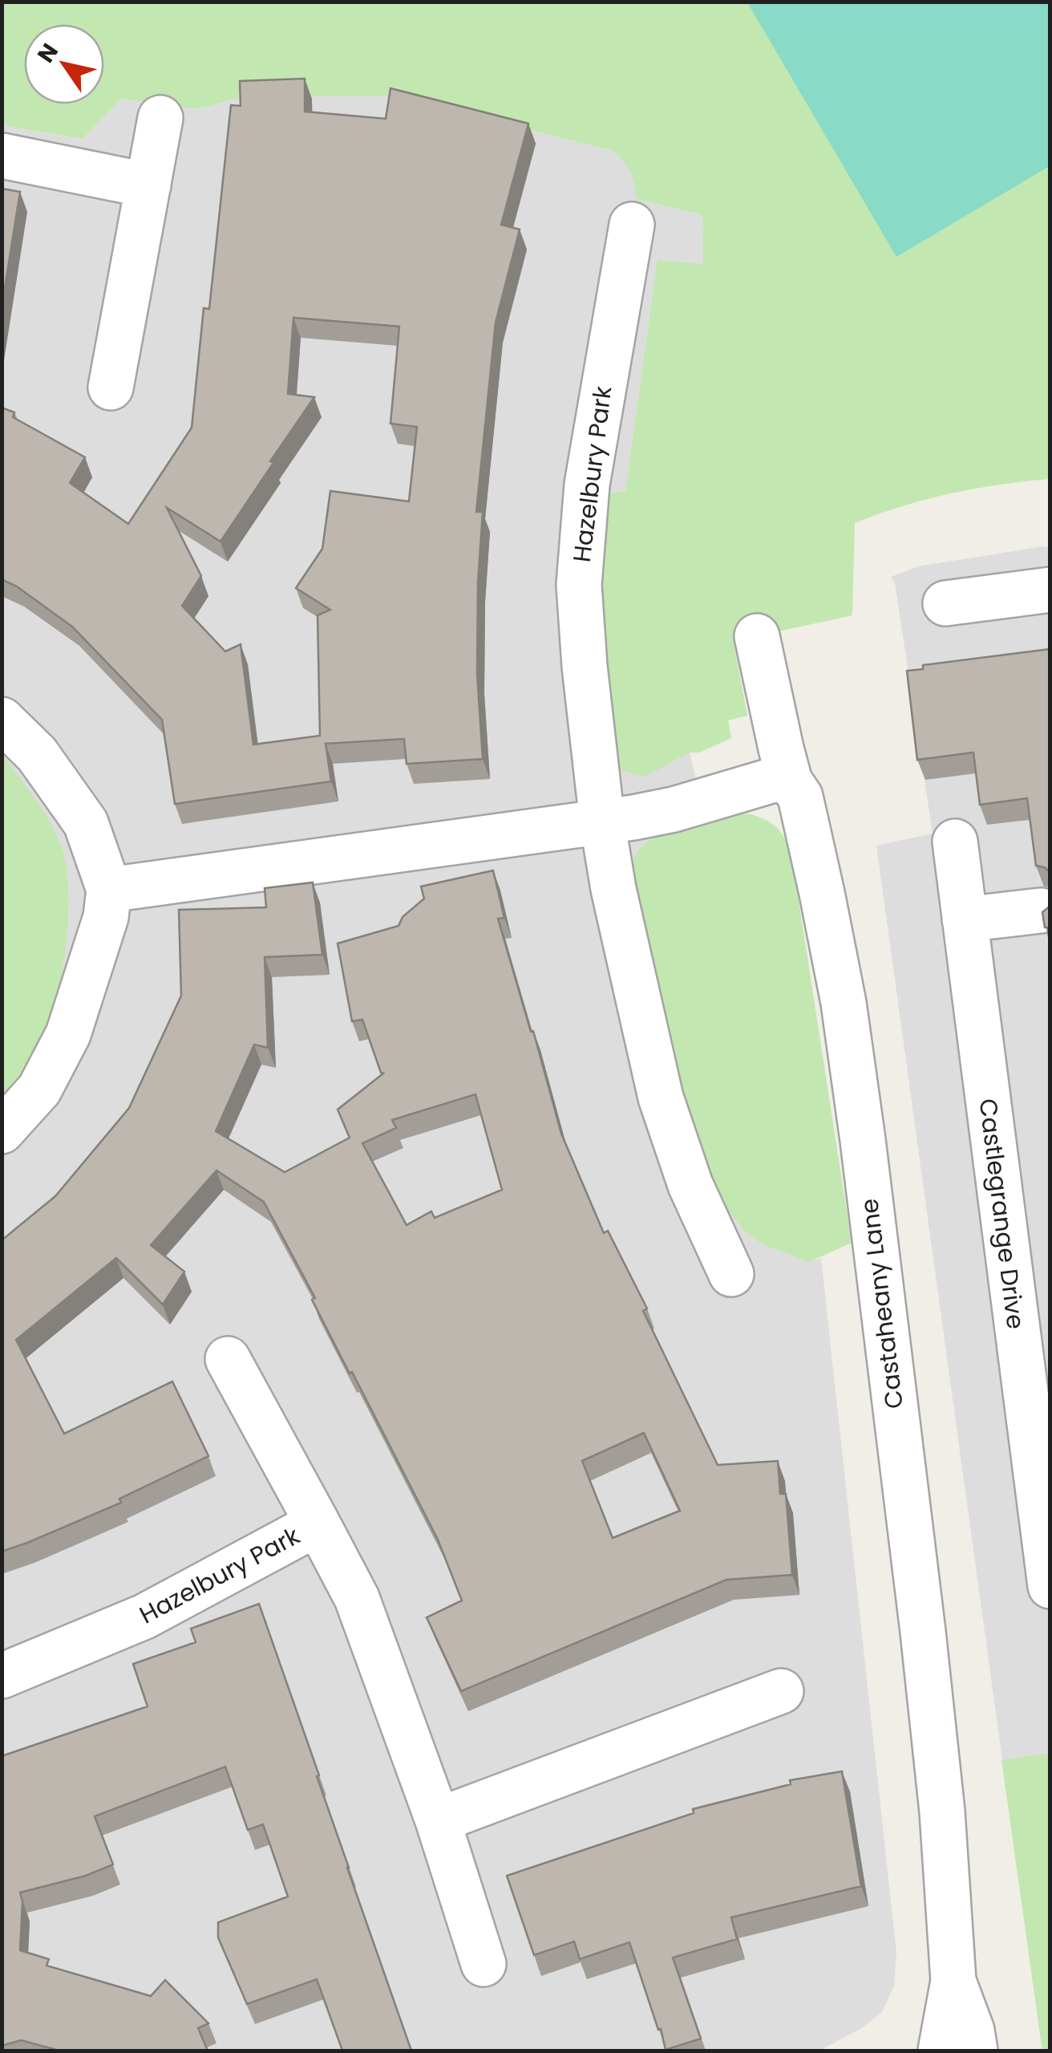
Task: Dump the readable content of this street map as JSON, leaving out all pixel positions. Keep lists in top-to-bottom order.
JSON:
{
  "streets": {
    "street": ["Hazelbury Park", "Castlegrange Drive", "Castaheany Lane"]
  },
  "north": "top left"
}
